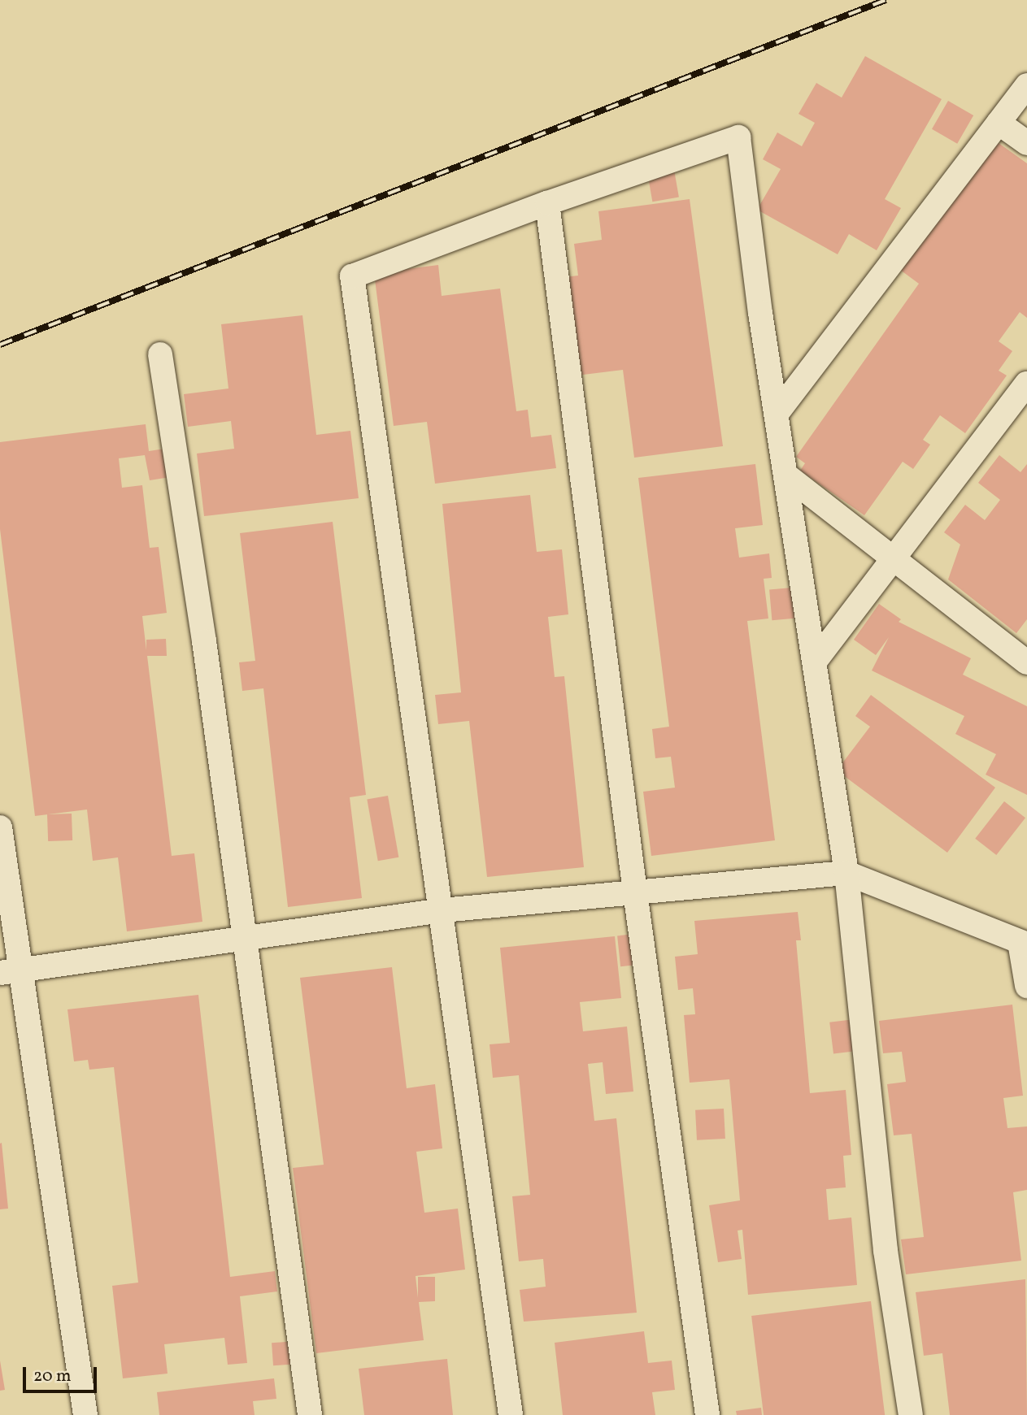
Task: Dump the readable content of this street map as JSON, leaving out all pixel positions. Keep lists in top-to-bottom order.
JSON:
{
  "scale_bar": "20 m"
}
